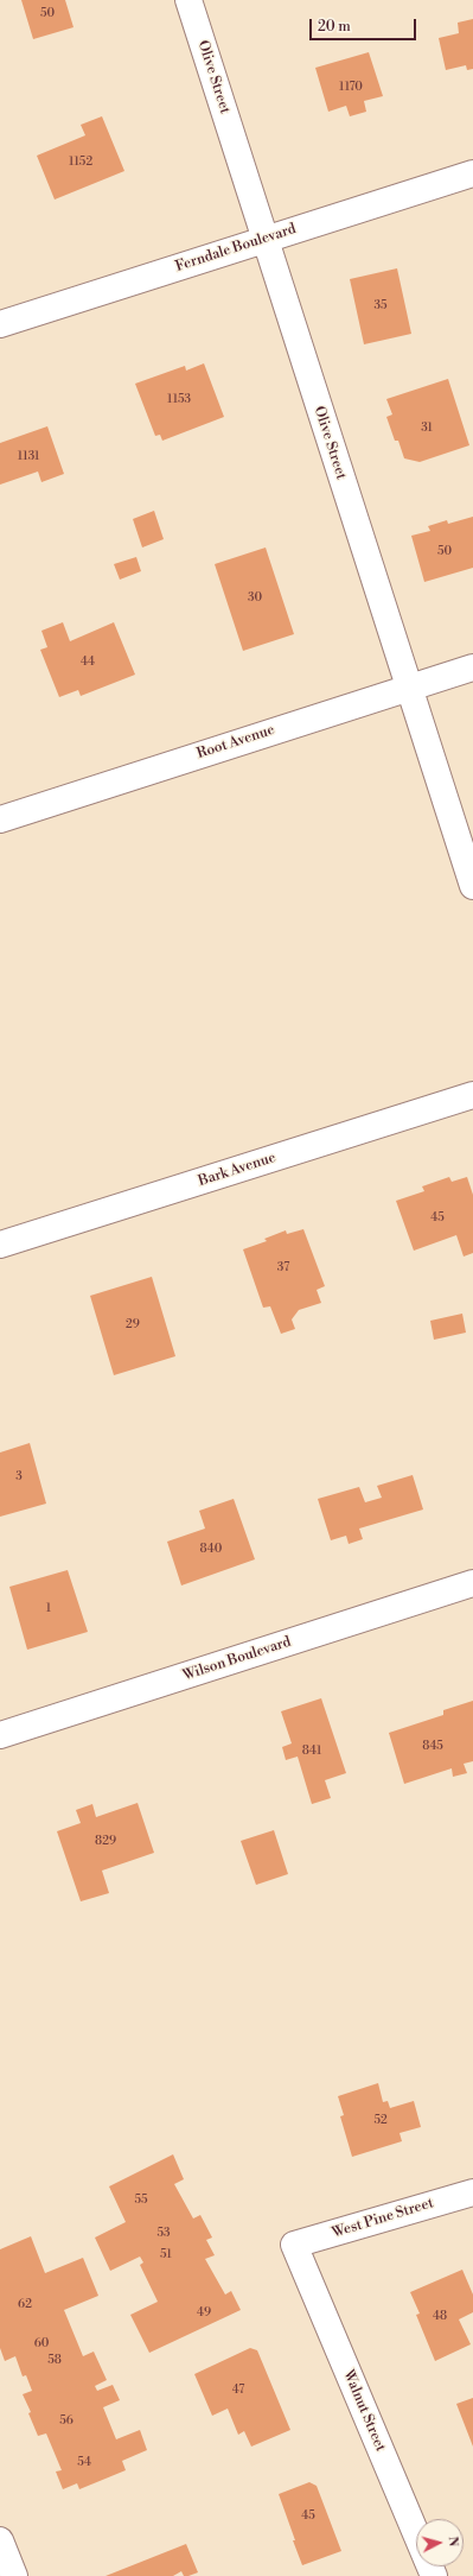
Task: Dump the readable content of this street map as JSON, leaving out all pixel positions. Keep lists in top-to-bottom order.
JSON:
{
  "streets": {
    "street": [
      "Olive Street",
      "Ferndale Boulevard",
      "Root Avenue",
      "Bark Avenue",
      "Wilson Boulevard",
      "West Pine Street",
      "Walnut Street"
    ]
  },
  "crossings": [
    ["Olive Street", "Ferndale Boulevard"],
    ["Olive Street", "Root Avenue"],
    ["West Pine Street", "Walnut Street"]
  ],
  "house_numbers": [
    "50",
    "1170",
    "1152",
    "35",
    "1153",
    "31",
    "1131",
    "50",
    "30",
    "44",
    "45",
    "37",
    "29",
    "3",
    "840",
    "1",
    "845",
    "841",
    "829",
    "52",
    "55",
    "53",
    "51",
    "62",
    "49",
    "48",
    "60",
    "58",
    "47",
    "56",
    "54",
    "45"
  ],
  "scale_bar": "20 m",
  "north": "right"
}
